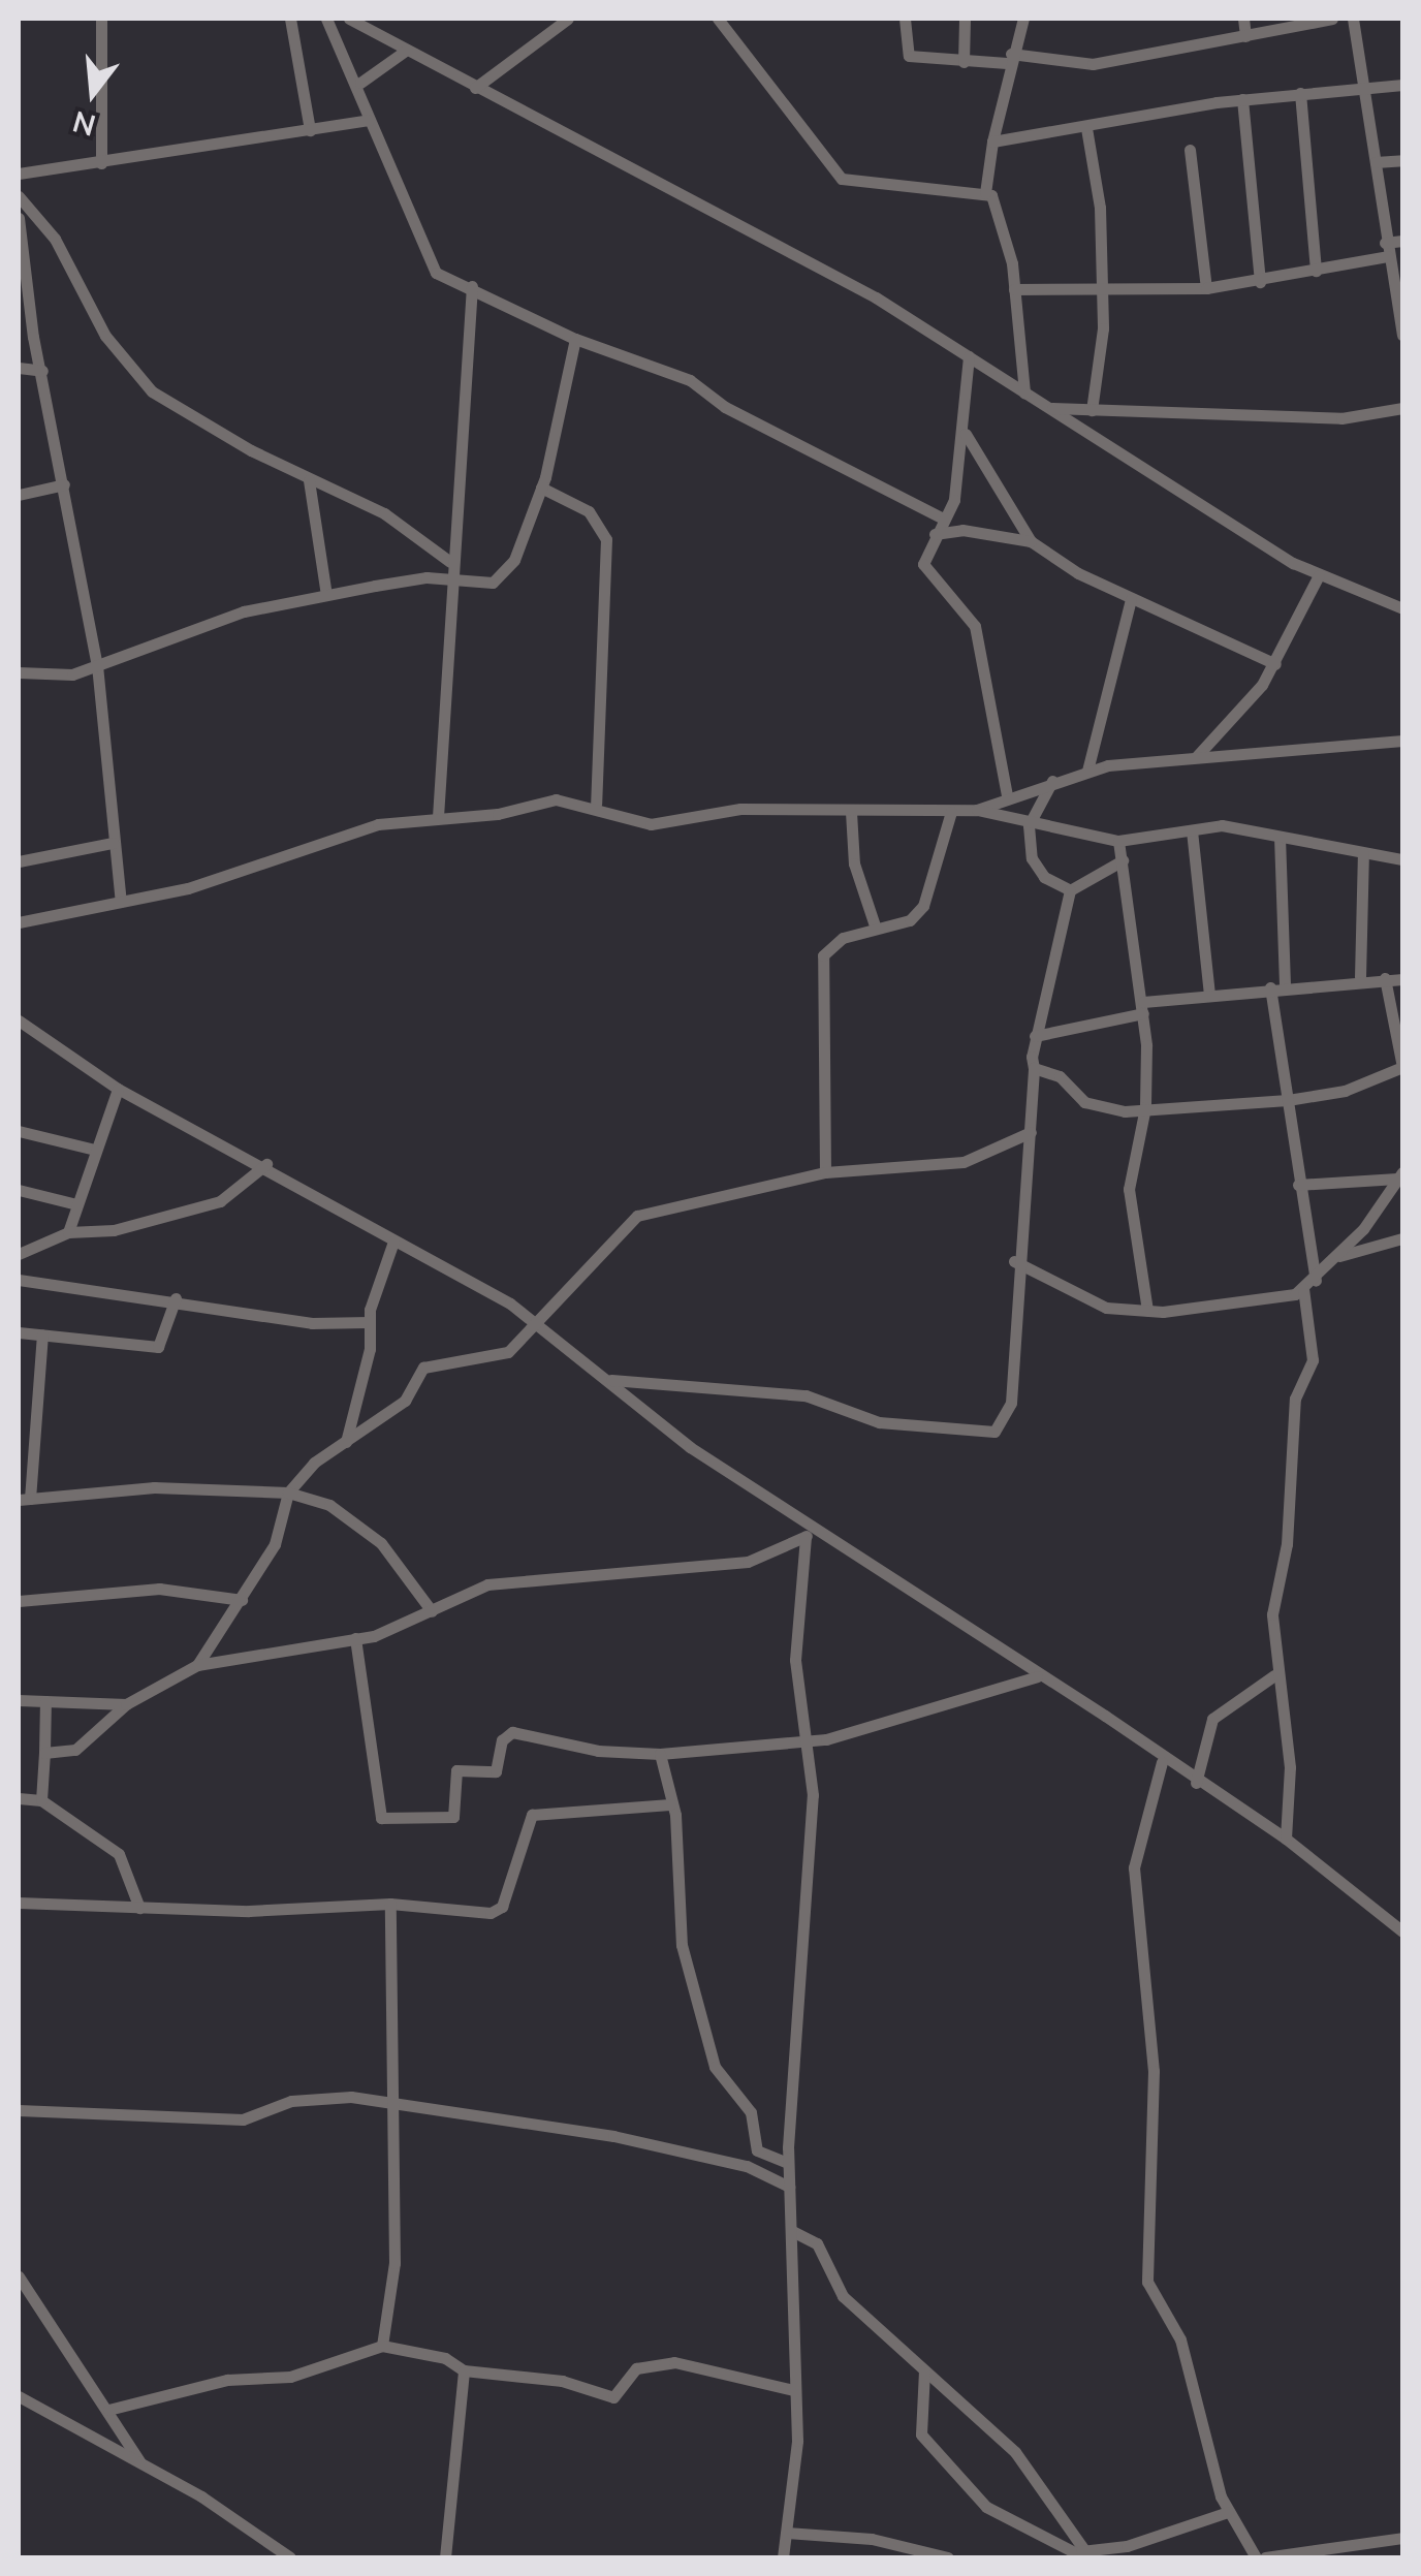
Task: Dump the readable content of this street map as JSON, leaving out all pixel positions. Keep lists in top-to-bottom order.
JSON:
{
  "north": "bottom"
}
